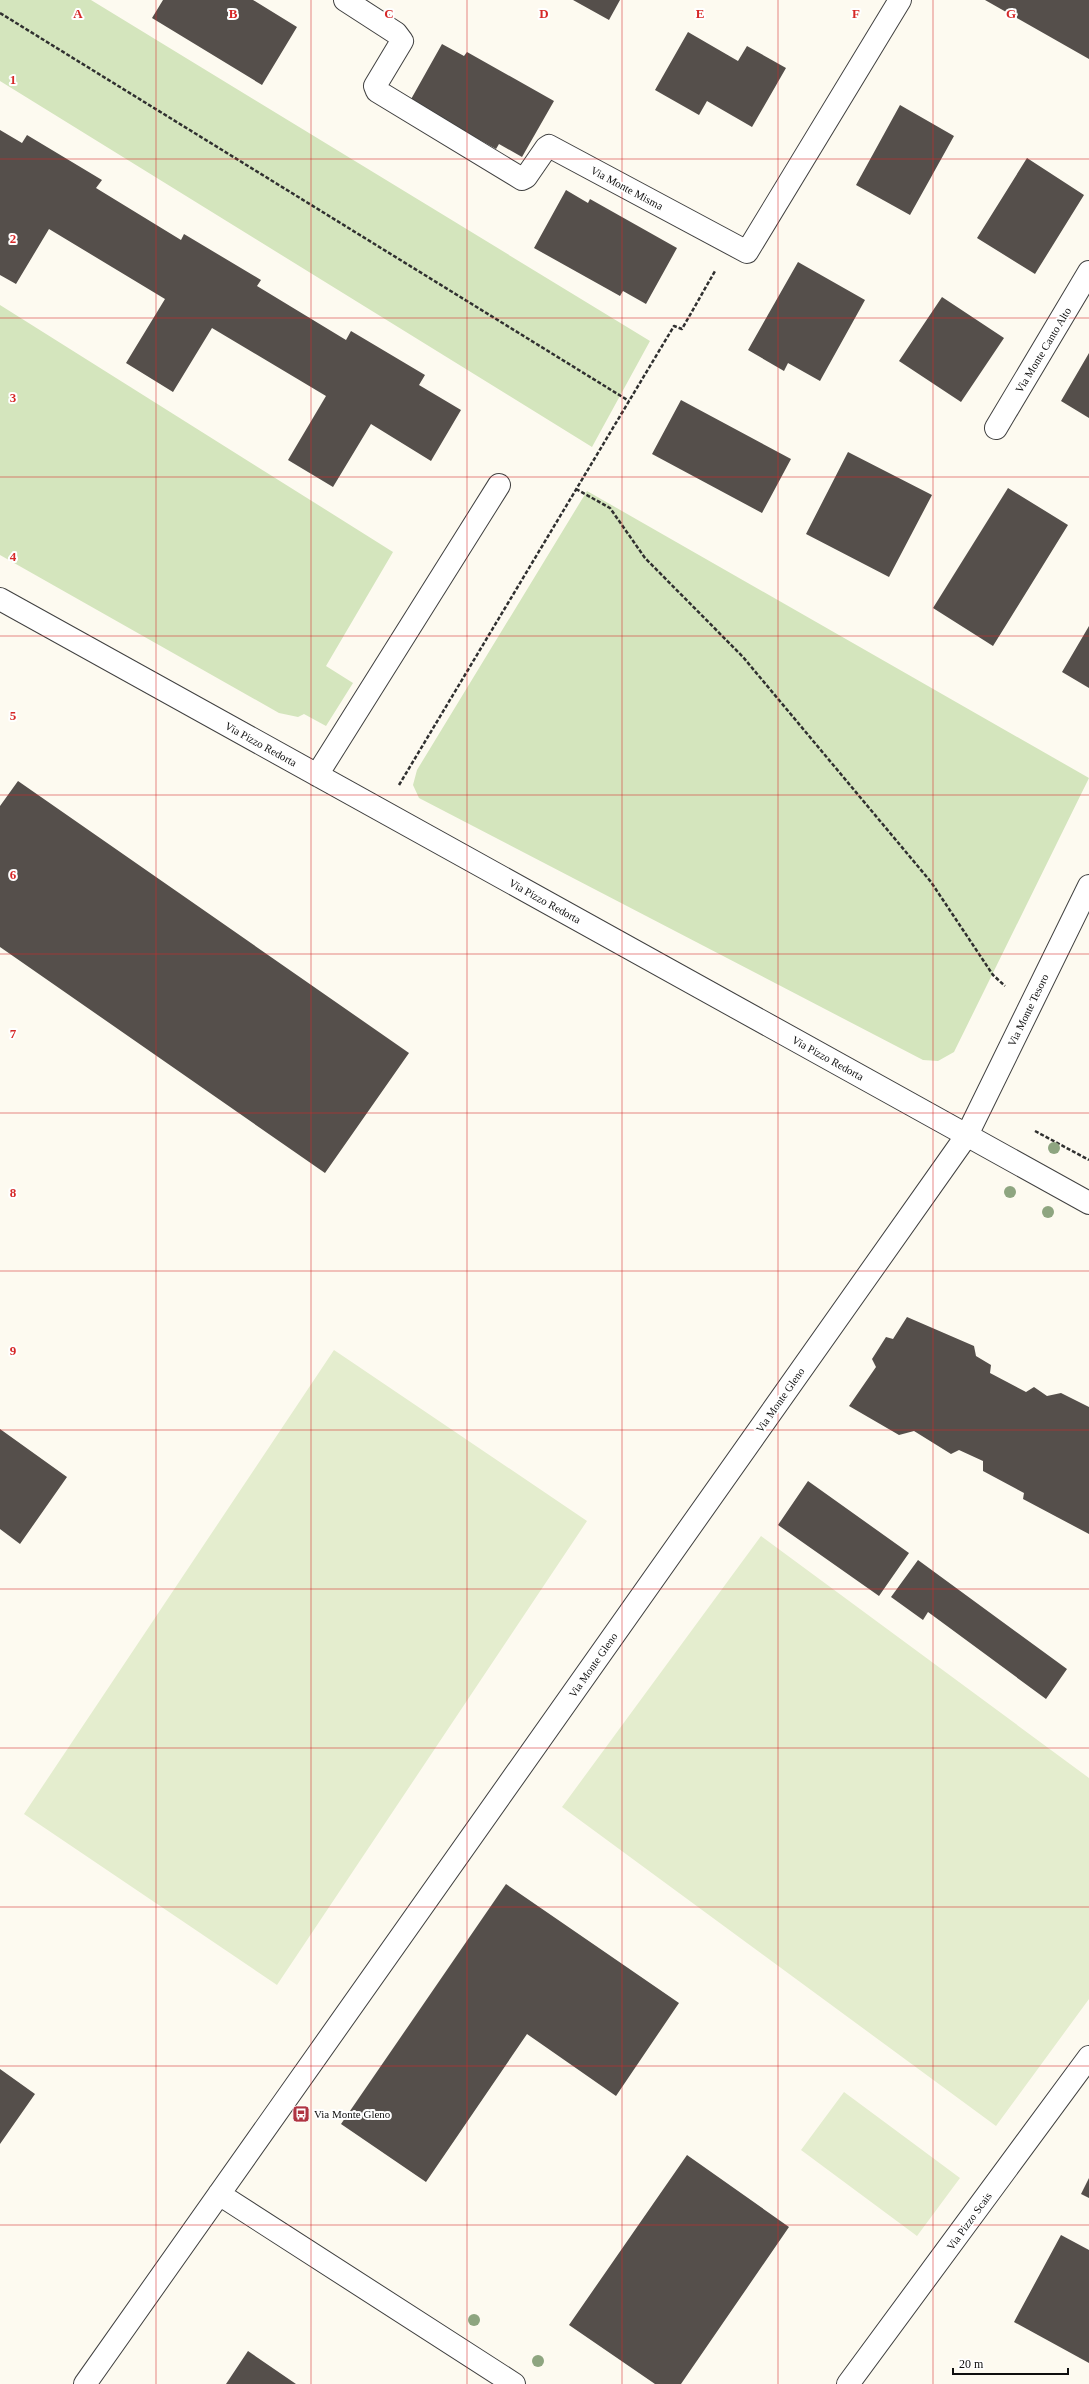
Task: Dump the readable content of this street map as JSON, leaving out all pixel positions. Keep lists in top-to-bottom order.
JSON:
{
  "streets": {
    "street": [
      "Via Monte Misma",
      "Via Monte Canto Alto",
      "Via Pizzo Redorta",
      "Via Monte Tesoro",
      "Via Monte Gleno",
      "Via Pizzo Scais"
    ]
  },
  "crossings": [
    ["Via Pizzo Redorta", "Via Monte Tesoro"],
    ["Via Pizzo Redorta", "Via Monte Gleno"],
    ["Via Monte Tesoro", "Via Monte Gleno"]
  ],
  "places": {
    "bus stop": ["Via Monte Gleno"]
  },
  "scale_bar": "20 m",
  "grid": {
    "columns": [
      "A",
      "B",
      "C",
      "D",
      "E",
      "F",
      "G"
    ],
    "rows": [
      "1",
      "2",
      "3",
      "4",
      "5",
      "6",
      "7",
      "8",
      "9"
    ]
  }
}
